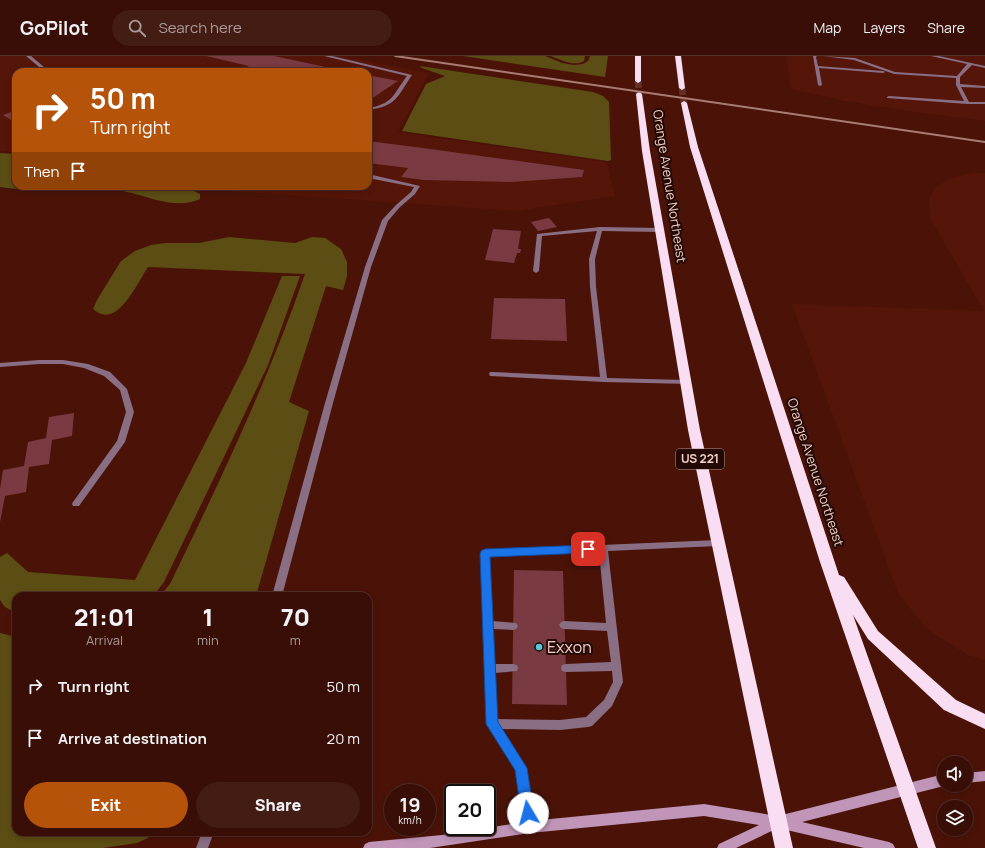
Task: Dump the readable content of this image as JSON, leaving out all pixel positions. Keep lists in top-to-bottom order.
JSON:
{
  "streets": {
    "highway": ["Orange Avenue Northeast", "US 221"]
  },
  "places": ["Exxon"],
  "page": {
    "header": "GoPilot",
    "search": "Search here",
    "nav": ["Map", "Layers", "Share"],
    "turn": ["50 m", "Turn right"],
    "then": "Then",
    "eta": [
      "21:01",
      "Arrival",
      "1",
      "min",
      "70",
      "m"
    ],
    "list": [
      {
        "name": "Turn right",
        "value": "50 m"
      },
      {
        "name": "Arrive at destination",
        "value": "20 m"
      }
    ],
    "buttons": ["Exit", "Share"],
    "speed": "19 km/h",
    "limit": "20"
  }
}
